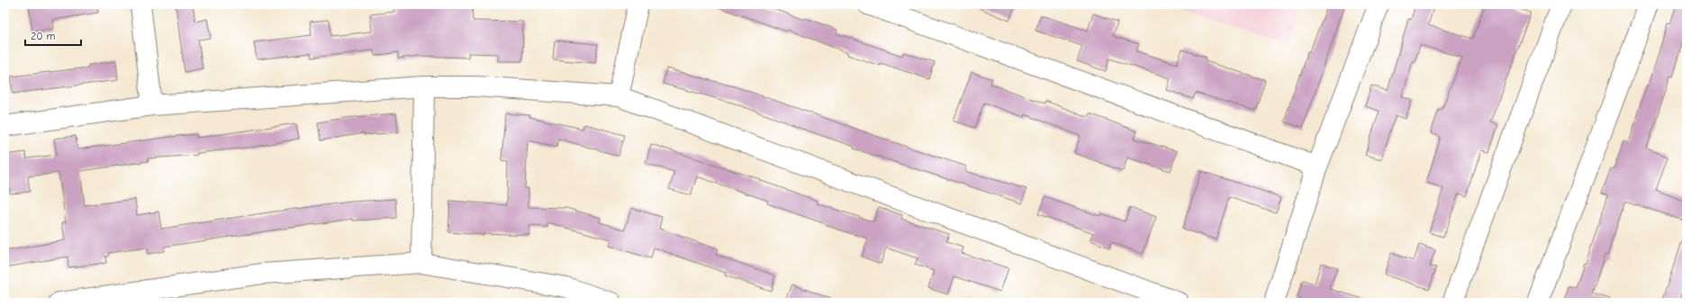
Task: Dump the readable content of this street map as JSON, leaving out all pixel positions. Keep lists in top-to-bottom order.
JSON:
{
  "scale_bar": "20 m"
}
